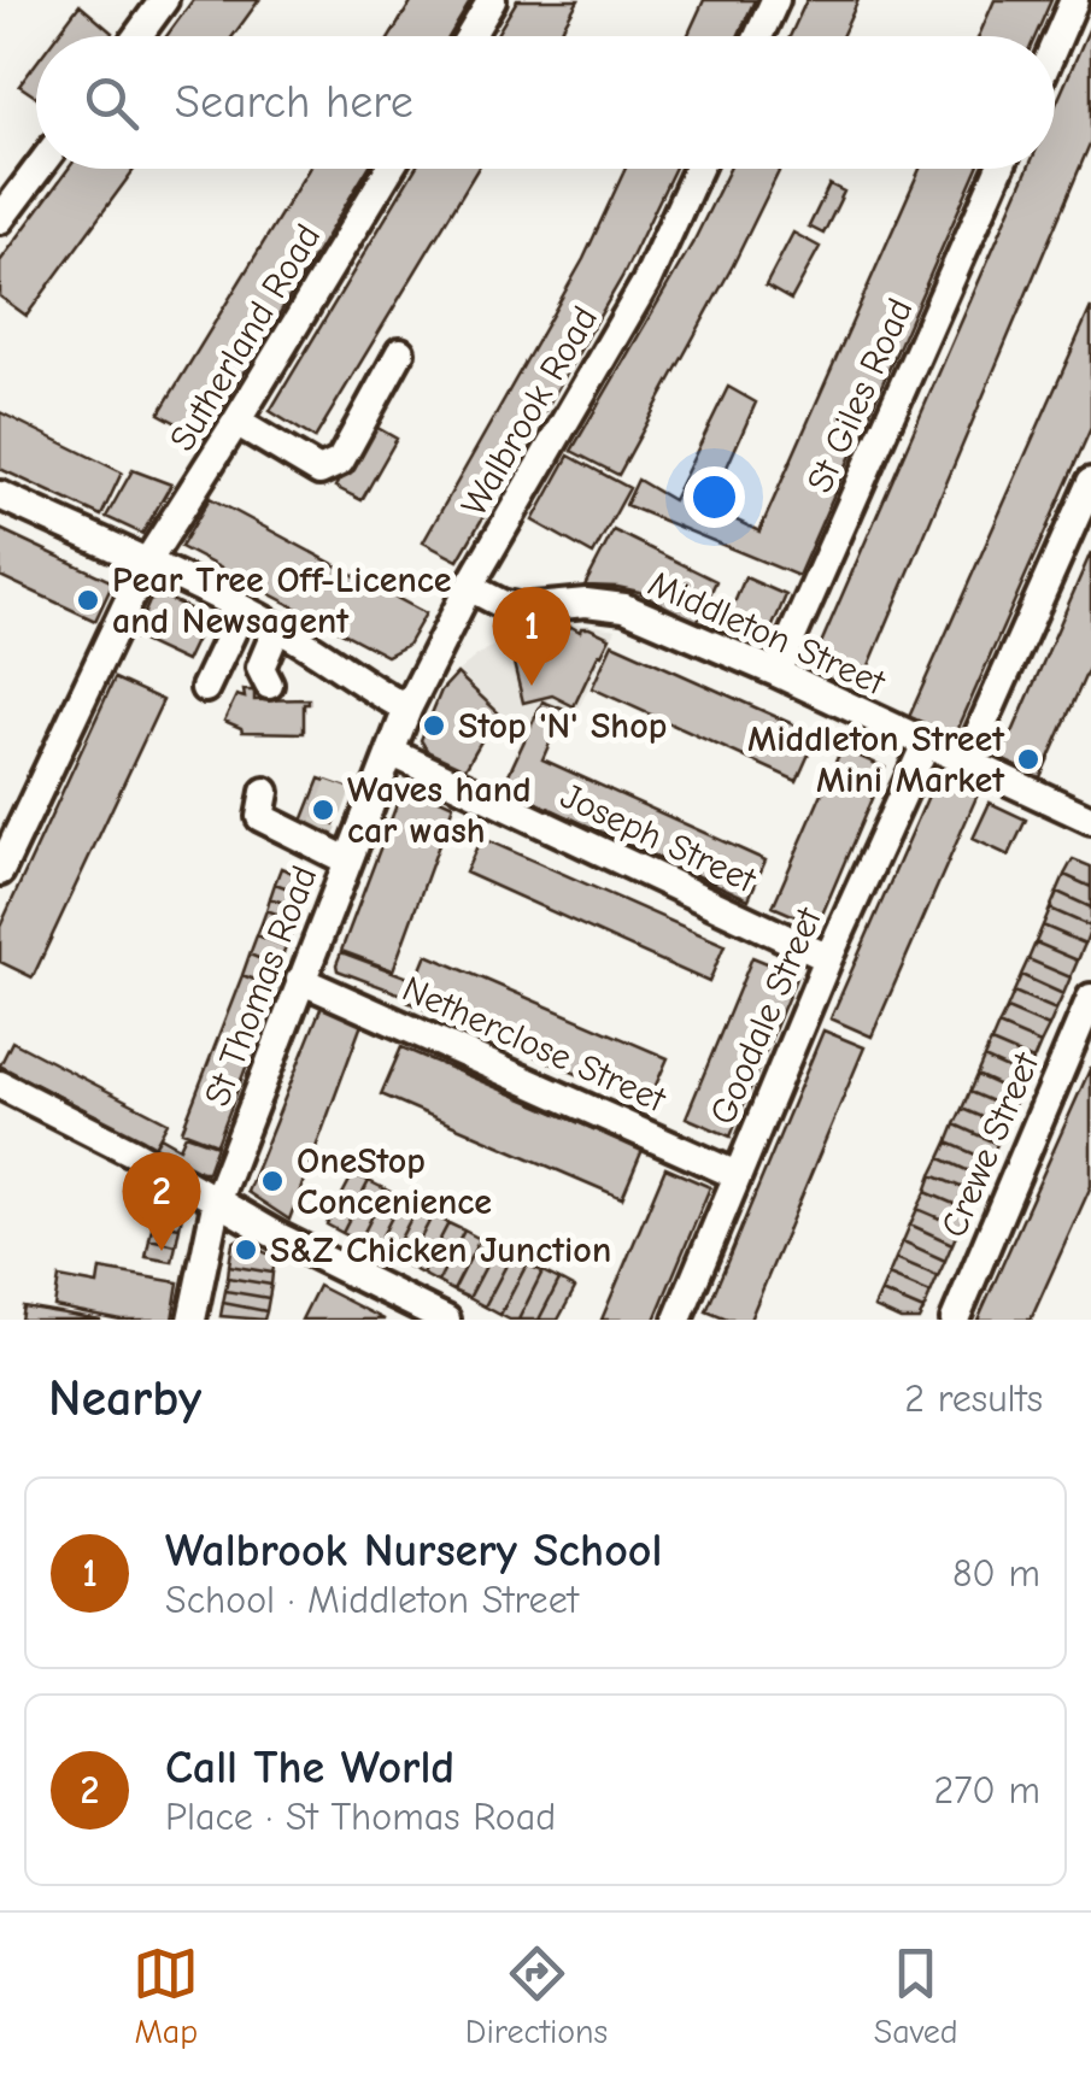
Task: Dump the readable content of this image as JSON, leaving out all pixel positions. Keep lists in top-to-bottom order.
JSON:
{
  "streets": {
    "street": [
      "Sutherland Road",
      "St Giles Road",
      "Walbrook Road",
      "Middleton Street",
      "Joseph Street",
      "St Thomas Road",
      "Goodale Street",
      "Netherclose Street",
      "Crewe Street"
    ]
  },
  "crossings": [
    ["St Giles Road", "Middleton Street"],
    ["Walbrook Road", "Middleton Street"],
    ["Walbrook Road", "St Thomas Road"],
    ["Middleton Street", "Goodale Street"],
    ["Joseph Street", "St Thomas Road"],
    ["Joseph Street", "Goodale Street"],
    ["St Thomas Road", "Netherclose Street"],
    ["Goodale Street", "Netherclose Street"]
  ],
  "places": [
    "Pear Tree Off-Licence and Newsagent",
    "Stop 'N' Shop",
    "Middleton Street Mini Market",
    "Waves hand car wash",
    "OneStop Concenience",
    "S&Z Chicken Junction"
  ],
  "page": {
    "search": "Search here",
    "pins": ["1", "2"],
    "heading": ["Nearby", "2 results"],
    "list": [
      {
        "mark": "1",
        "name": "Walbrook Nursery School",
        "note": "School · Middleton Street",
        "value": "80 m"
      },
      {
        "mark": "2",
        "name": "Call The World",
        "note": "Place · St Thomas Road",
        "value": "270 m"
      }
    ],
    "nav": ["Map", "Directions", "Saved"]
  }
}
